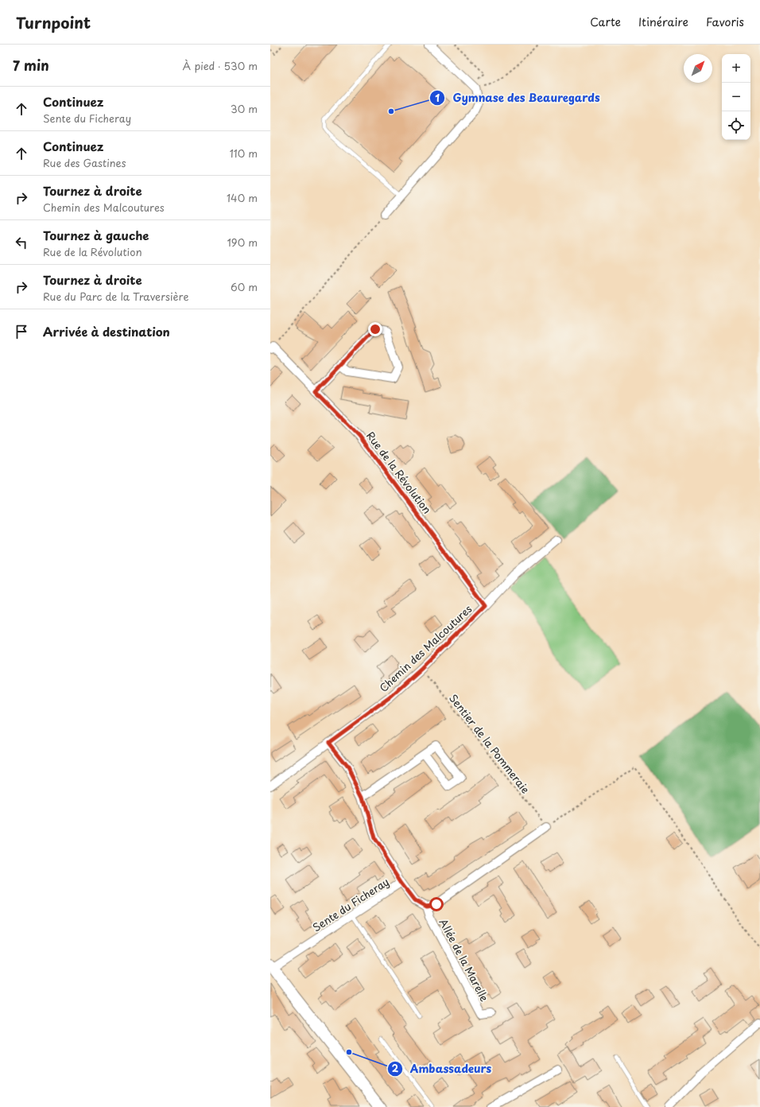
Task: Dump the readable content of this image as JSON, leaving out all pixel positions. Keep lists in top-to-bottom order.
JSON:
{
  "streets": {
    "street": [
      "Rue de la Révolution",
      "Chemin des Malcoutures",
      "Sente du Ficheray",
      "Allée de la Marelle"
    ],
    "path": ["Sentier de la Pommeraie"]
  },
  "crossings": [
    ["Rue de la Révolution", "Chemin des Malcoutures"],
    ["Chemin des Malcoutures", "Sentier de la Pommeraie"],
    ["Sente du Ficheray", "Allée de la Marelle"]
  ],
  "places": ["Gymnase des Beauregards", "Ambassadeurs"],
  "north": "top right",
  "page": {
    "header": "Turnpoint",
    "nav": ["Carte", "Itinéraire", "Favoris"],
    "heading": ["7 min", "À pied · 530 m"],
    "map_buttons": ["+", "−"],
    "list": [
      ["Continuez", "Sente du Ficheray", "30 m"],
      ["Continuez", "Rue des Gastines", "110 m"],
      ["Tournez à droite", "Chemin des Malcoutures", "140 m"],
      ["Tournez à gauche", "Rue de la Révolution", "190 m"],
      ["Tournez à droite", "Rue du Parc de la Traversière", "60 m"],
      "Arrivée à destination"
    ]
  }
}
